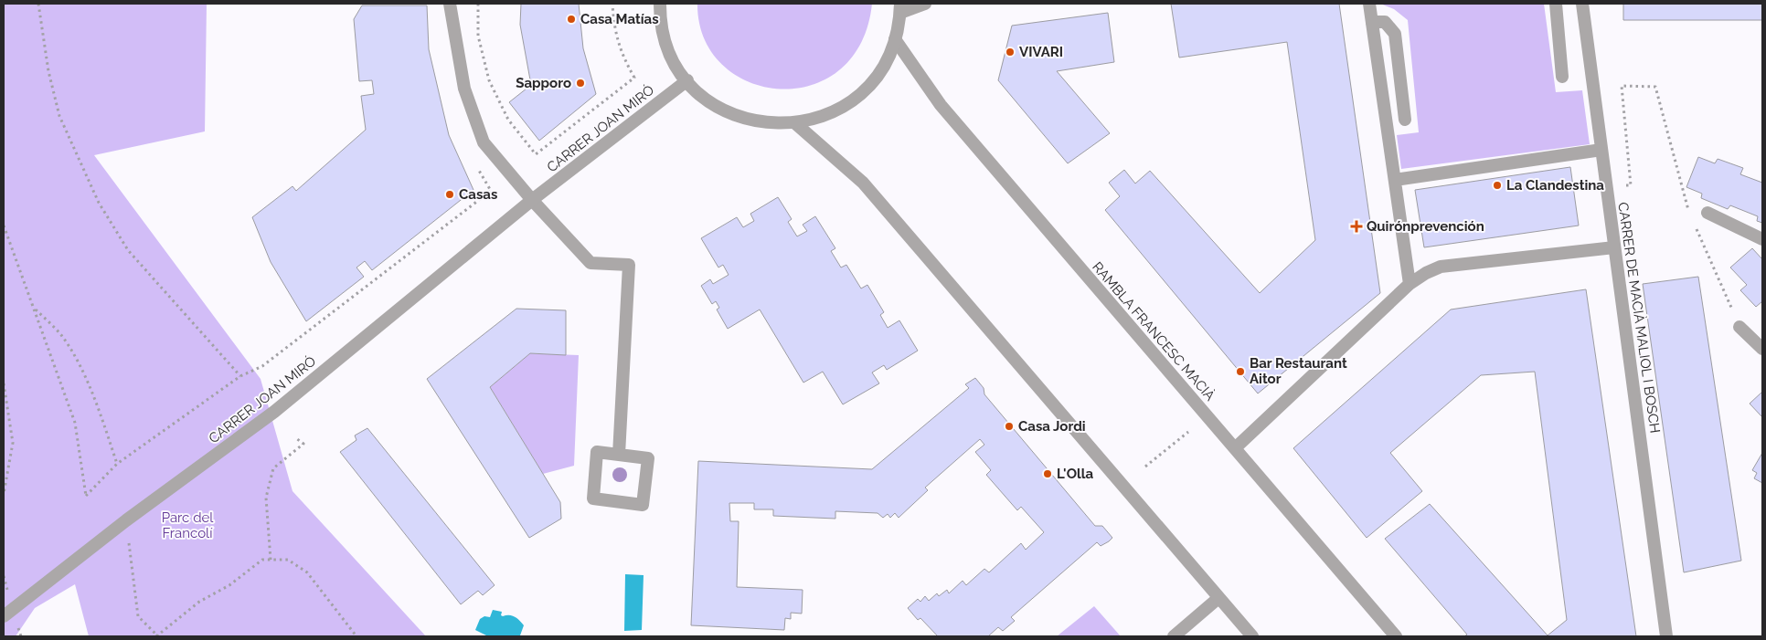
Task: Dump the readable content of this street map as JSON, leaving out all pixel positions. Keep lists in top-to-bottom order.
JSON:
{
  "streets": {
    "street": ["CARRER JOAN MIRÓ", "CARRER DE MACIÀ MALIOL I BOSCH", "RAMBLA FRANCESC MACIÀ"]
  },
  "parks": ["Parc del Francolí"],
  "places": {
    "other": [
      "Casa Matías",
      "VIVARI",
      "Sapporo",
      "La Clandestina",
      "Casas",
      "Bar Restaurant Aitor",
      "Casa Jordi",
      "L'Olla"
    ],
    "health": ["Quirónprevención"]
  }
}
